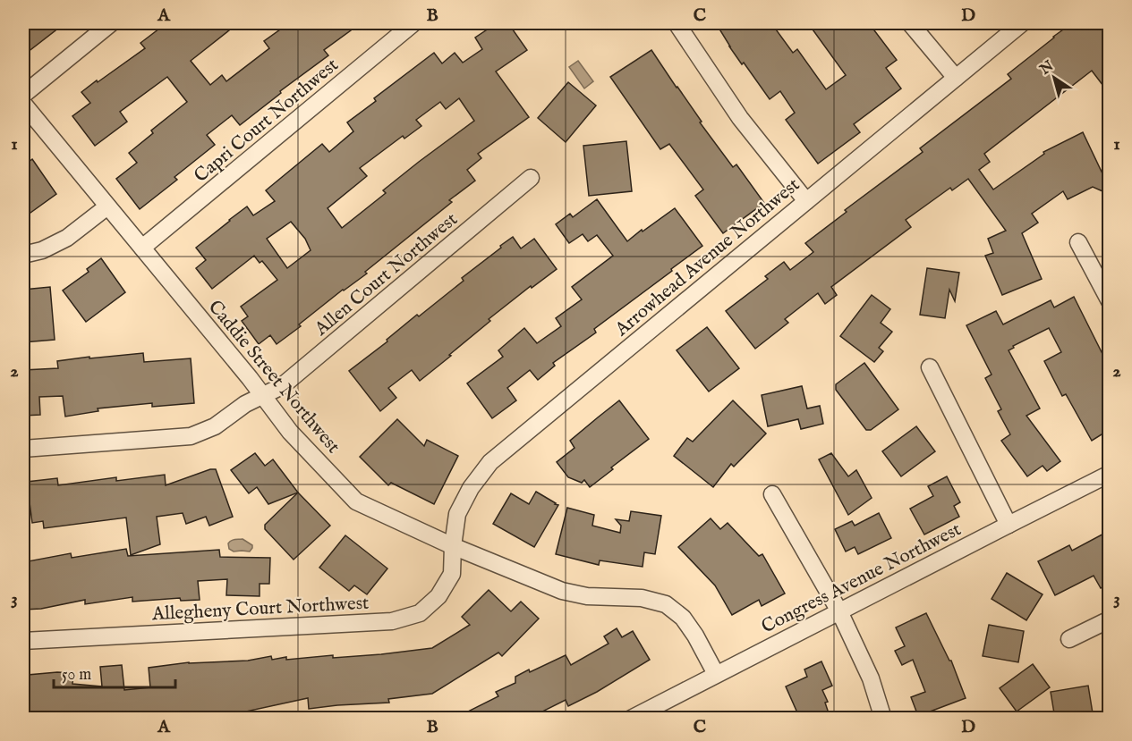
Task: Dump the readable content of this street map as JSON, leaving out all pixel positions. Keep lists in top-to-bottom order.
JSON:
{
  "streets": {
    "street": [
      "Capri Court Northwest",
      "Arrowhead Avenue Northwest",
      "Allen Court Northwest",
      "Caddie Street Northwest",
      "Congress Avenue Northwest",
      "Allegheny Court Northwest"
    ]
  },
  "crossings": [
    ["Capri Court Northwest", "Caddie Street Northwest"],
    ["Arrowhead Avenue Northwest", "Caddie Street Northwest"],
    ["Arrowhead Avenue Northwest", "Allegheny Court Northwest"],
    ["Allen Court Northwest", "Caddie Street Northwest"],
    ["Caddie Street Northwest", "Congress Avenue Northwest"],
    ["Caddie Street Northwest", "Allegheny Court Northwest"]
  ],
  "scale_bar": "50 m",
  "north": "top left",
  "grid": {
    "columns": [
      "A",
      "B",
      "C",
      "D"
    ],
    "rows": ["1", "2", "3"]
  }
}
